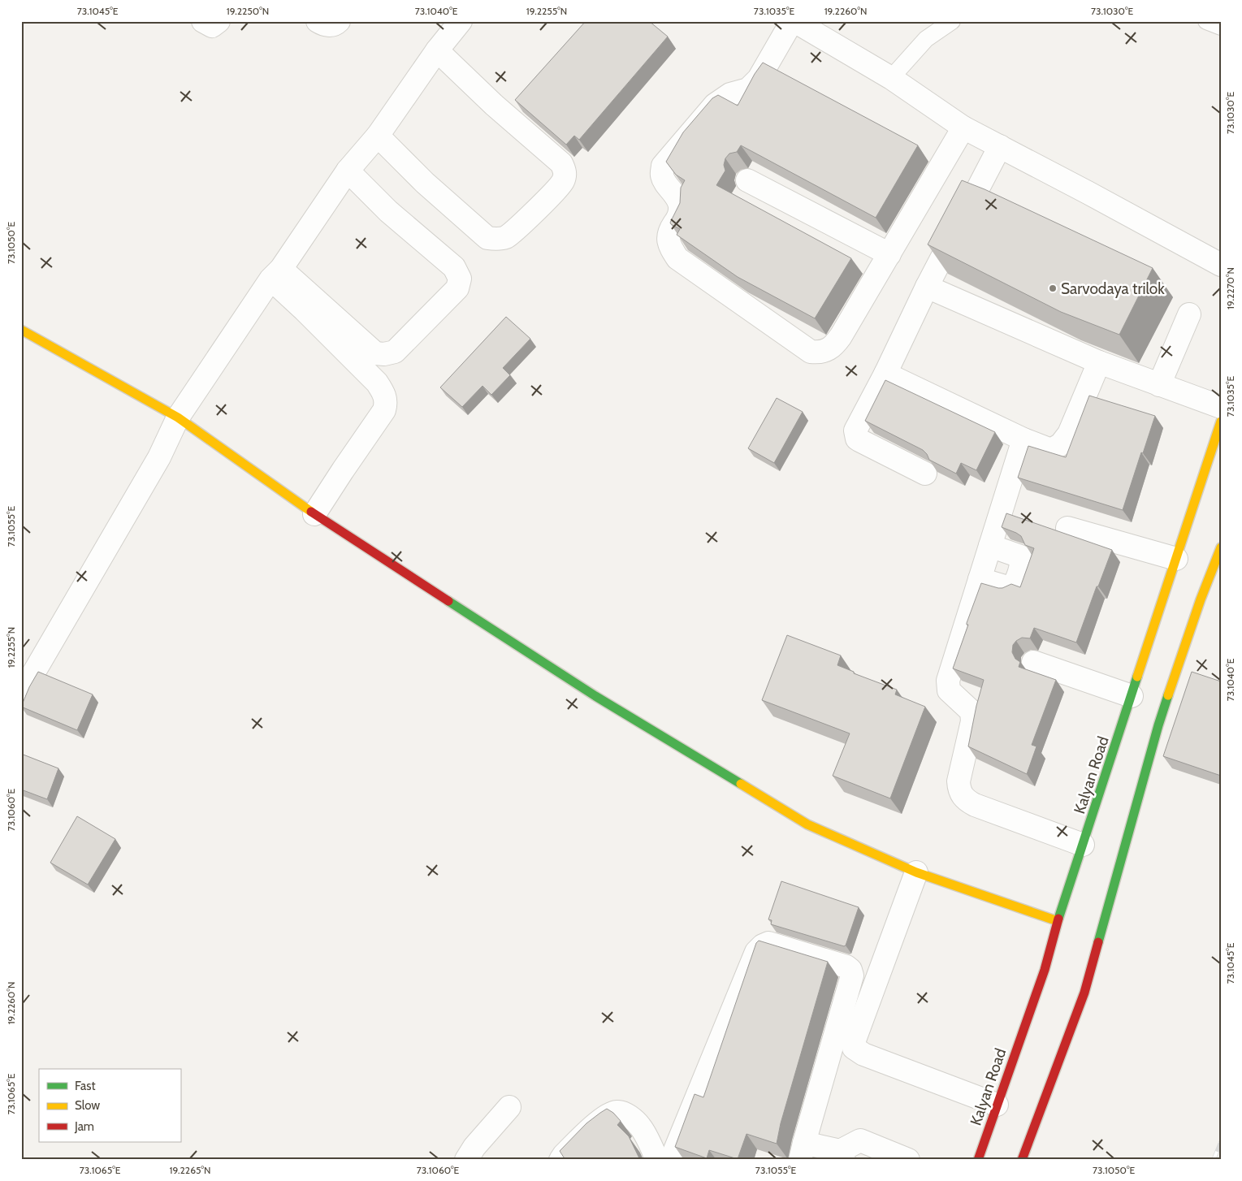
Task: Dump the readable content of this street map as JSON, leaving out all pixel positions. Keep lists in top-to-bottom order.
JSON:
{
  "streets": {
    "main road": ["Kalyan Road"]
  },
  "places": ["Sarvodaya trilok"],
  "legend": ["Fast", "Slow", "Jam"],
  "coordinates": [
    "73.1045°E",
    "19.2250°N",
    "73.1040°E",
    "19.2255°N",
    "73.1035°E",
    "19.2260°N",
    "73.1030°E",
    "73.1050°E",
    "19.2270°N",
    "73.1055°E",
    "73.1060°E",
    "73.1065°E",
    "19.2265°N"
  ]
}
